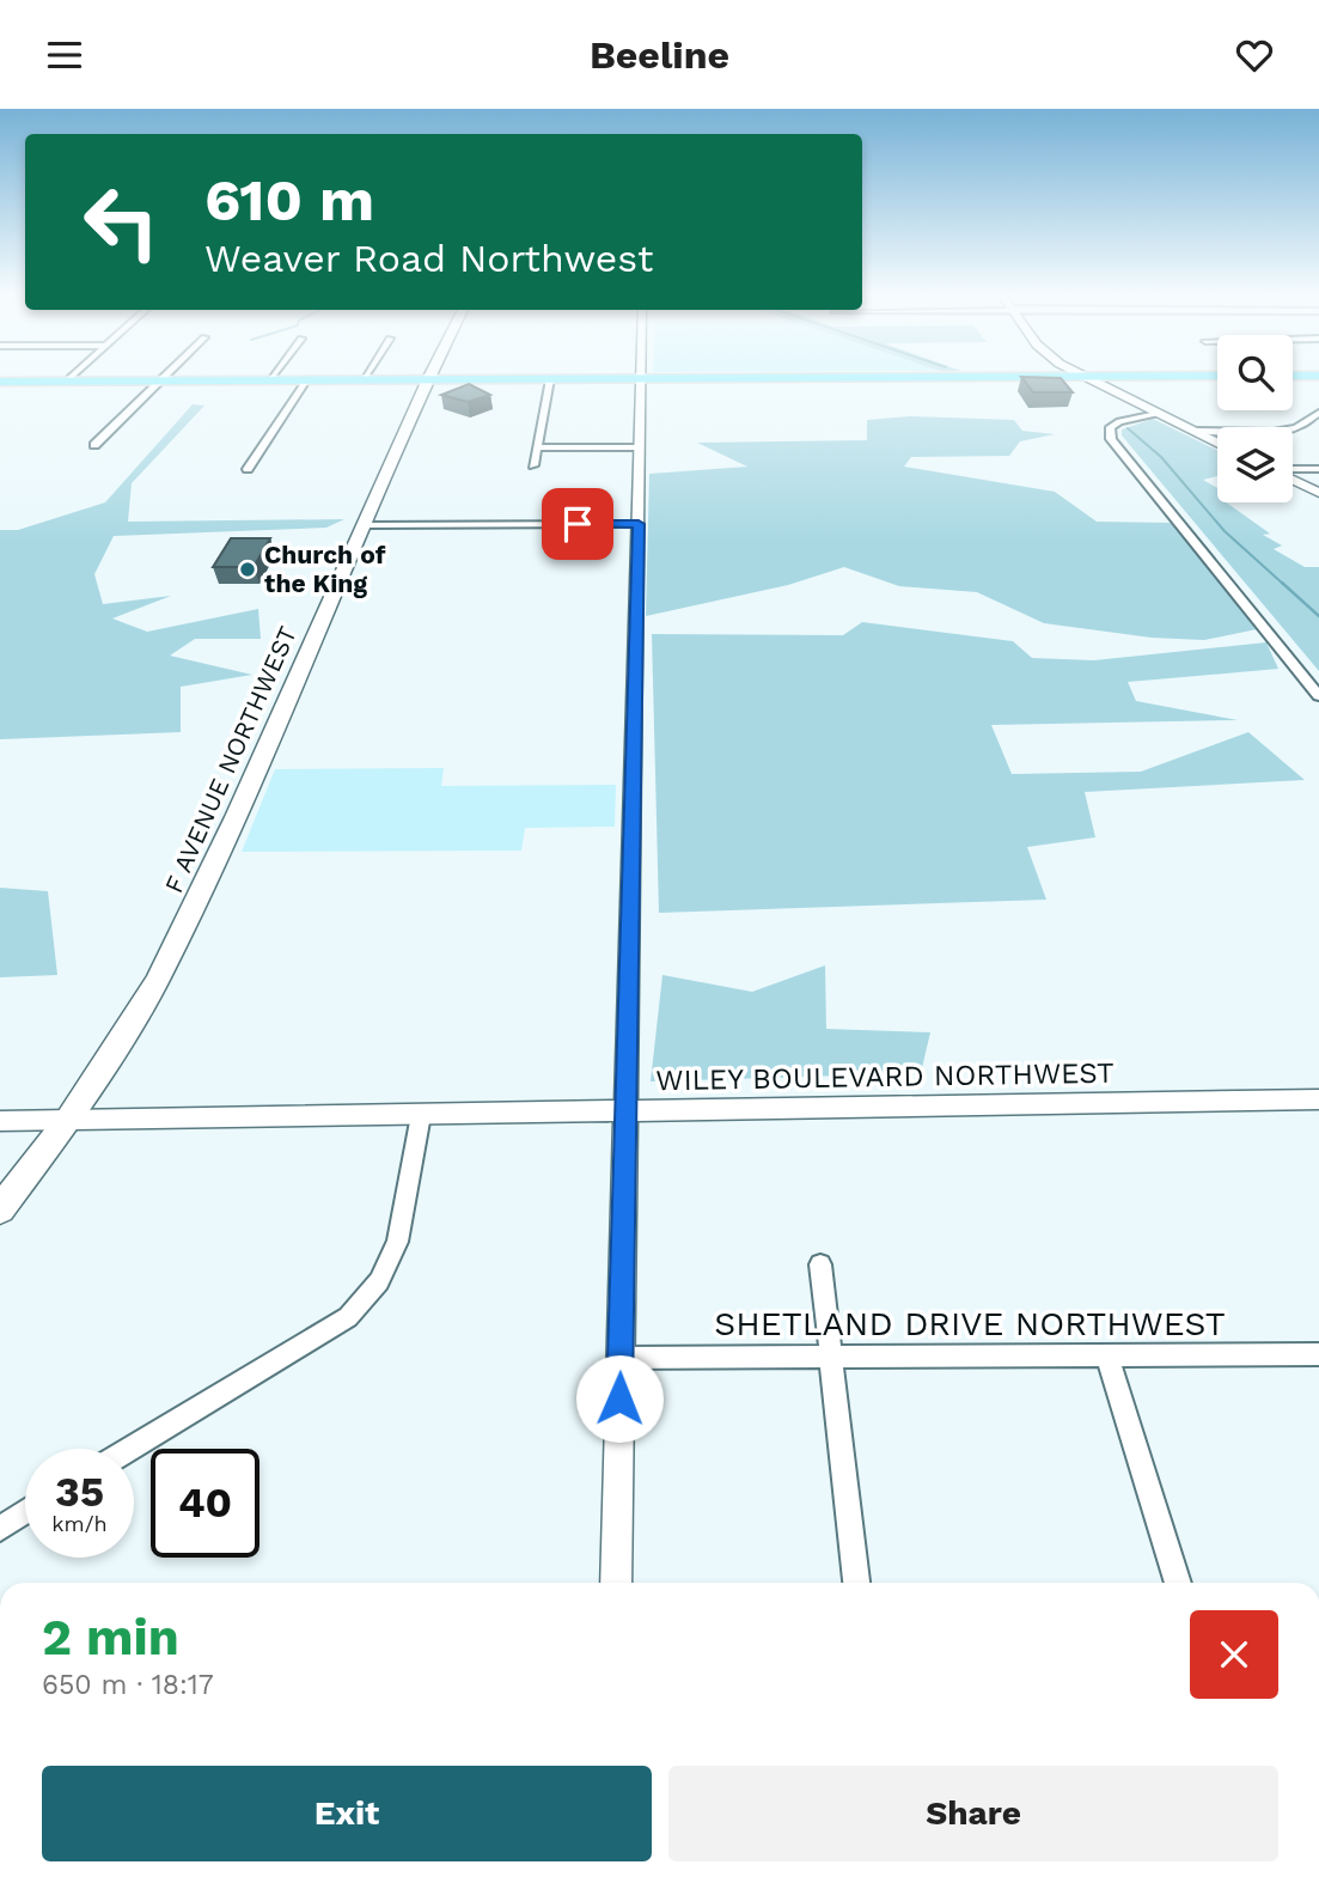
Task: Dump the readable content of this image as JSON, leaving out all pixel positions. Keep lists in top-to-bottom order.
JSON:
{
  "streets": {
    "main road": ["F AVENUE NORTHWEST"],
    "street": ["WILEY BOULEVARD NORTHWEST", "SHETLAND DRIVE NORTHWEST"]
  },
  "crossings": [
    ["F AVENUE NORTHWEST", "WILEY BOULEVARD NORTHWEST"]
  ],
  "places": ["Church of the King"],
  "page": {
    "header": "Beeline",
    "turn": ["610 m", "Weaver Road Northwest"],
    "speed": "35 km/h",
    "limit": "40",
    "heading": ["2 min", "650 m · 18:17"],
    "buttons": ["Exit", "Share"]
  }
}
